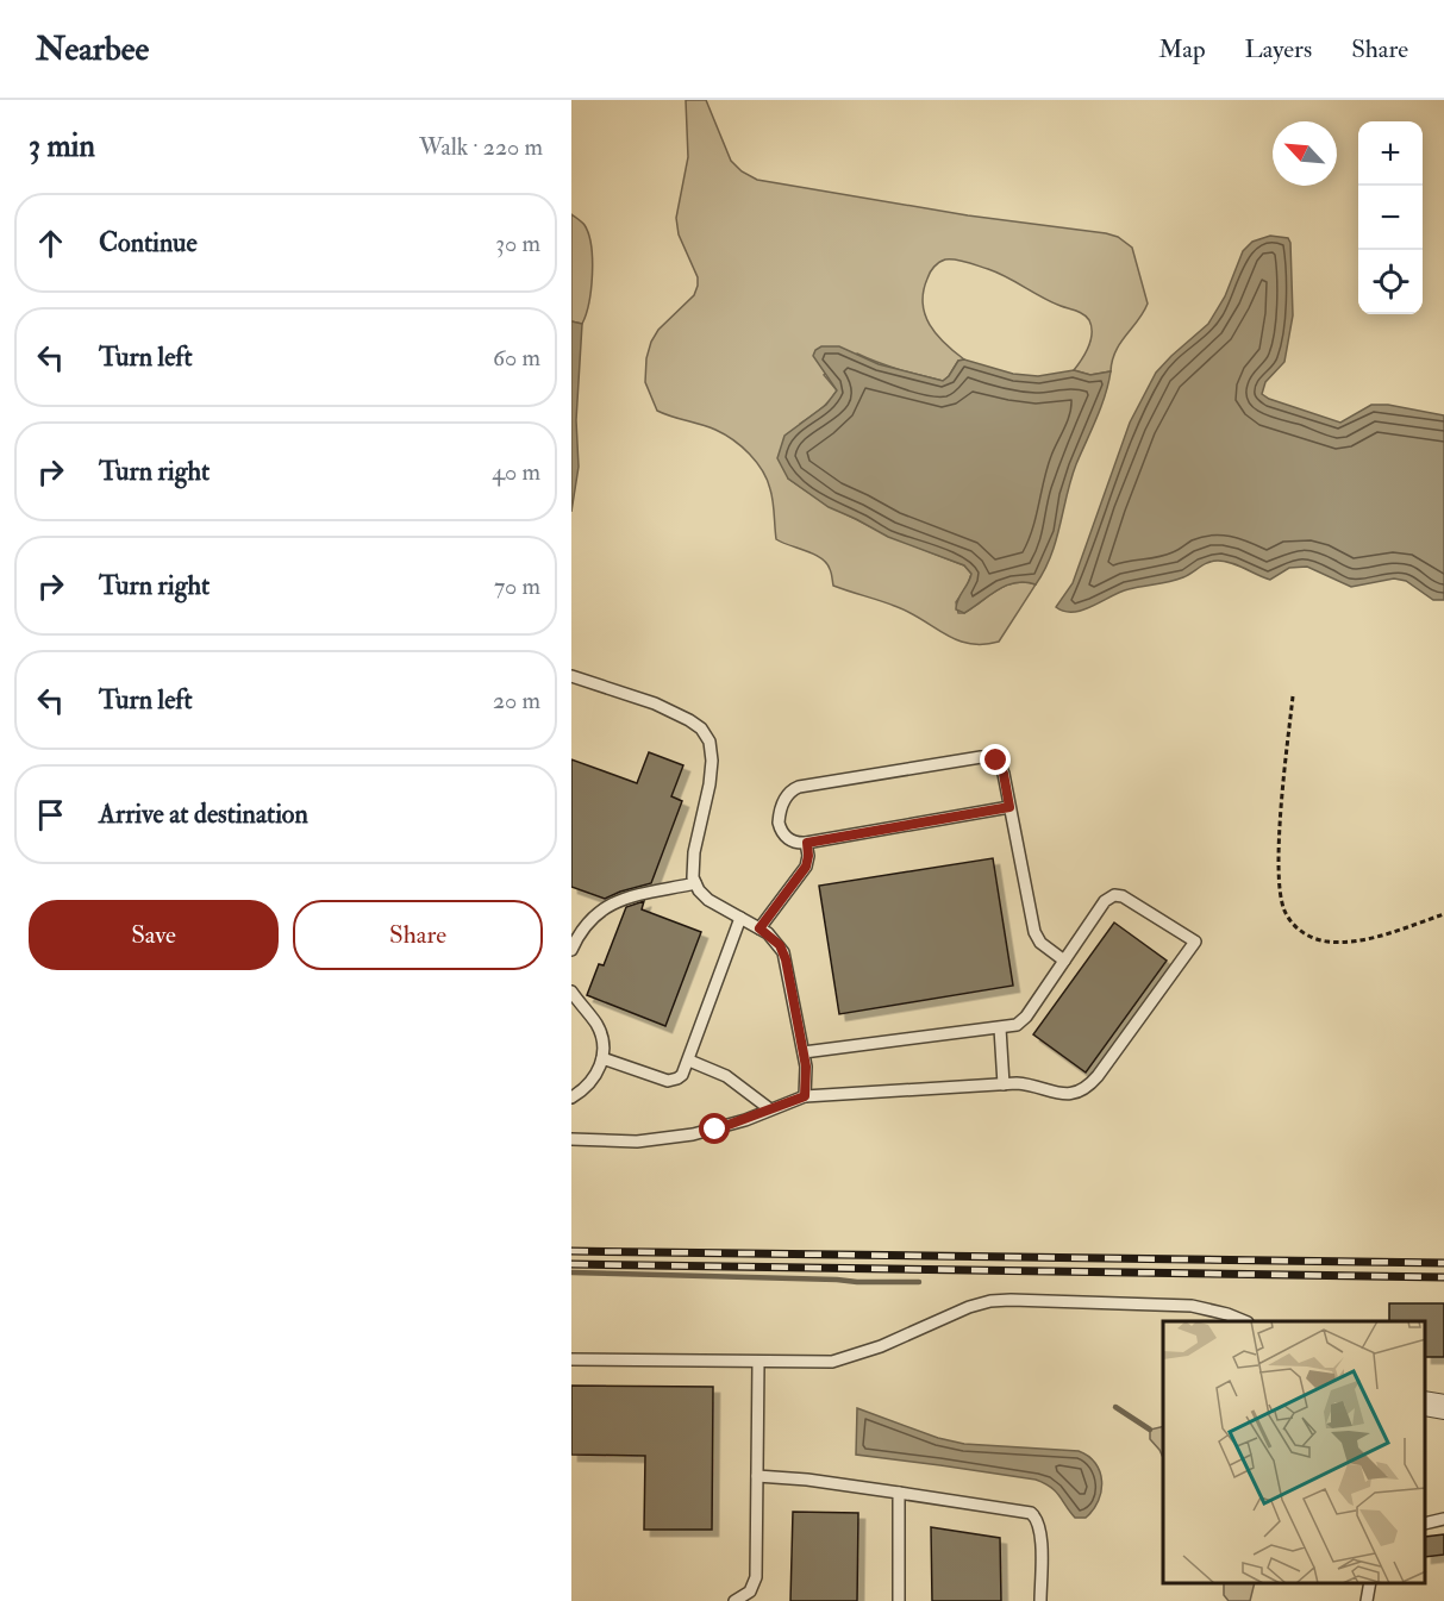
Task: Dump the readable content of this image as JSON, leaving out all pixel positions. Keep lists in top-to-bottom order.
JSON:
{
  "north": "top left",
  "page": {
    "header": "Nearbee",
    "nav": ["Map", "Layers", "Share"],
    "heading": ["3 min", "Walk · 220 m"],
    "map_buttons": ["+", "−"],
    "list": [
      ["Continue", "30 m"],
      ["Turn left", "60 m"],
      ["Turn right", "40 m"],
      ["Turn right", "70 m"],
      ["Turn left", "20 m"],
      "Arrive at destination"
    ],
    "buttons": ["Save", "Share"]
  }
}
